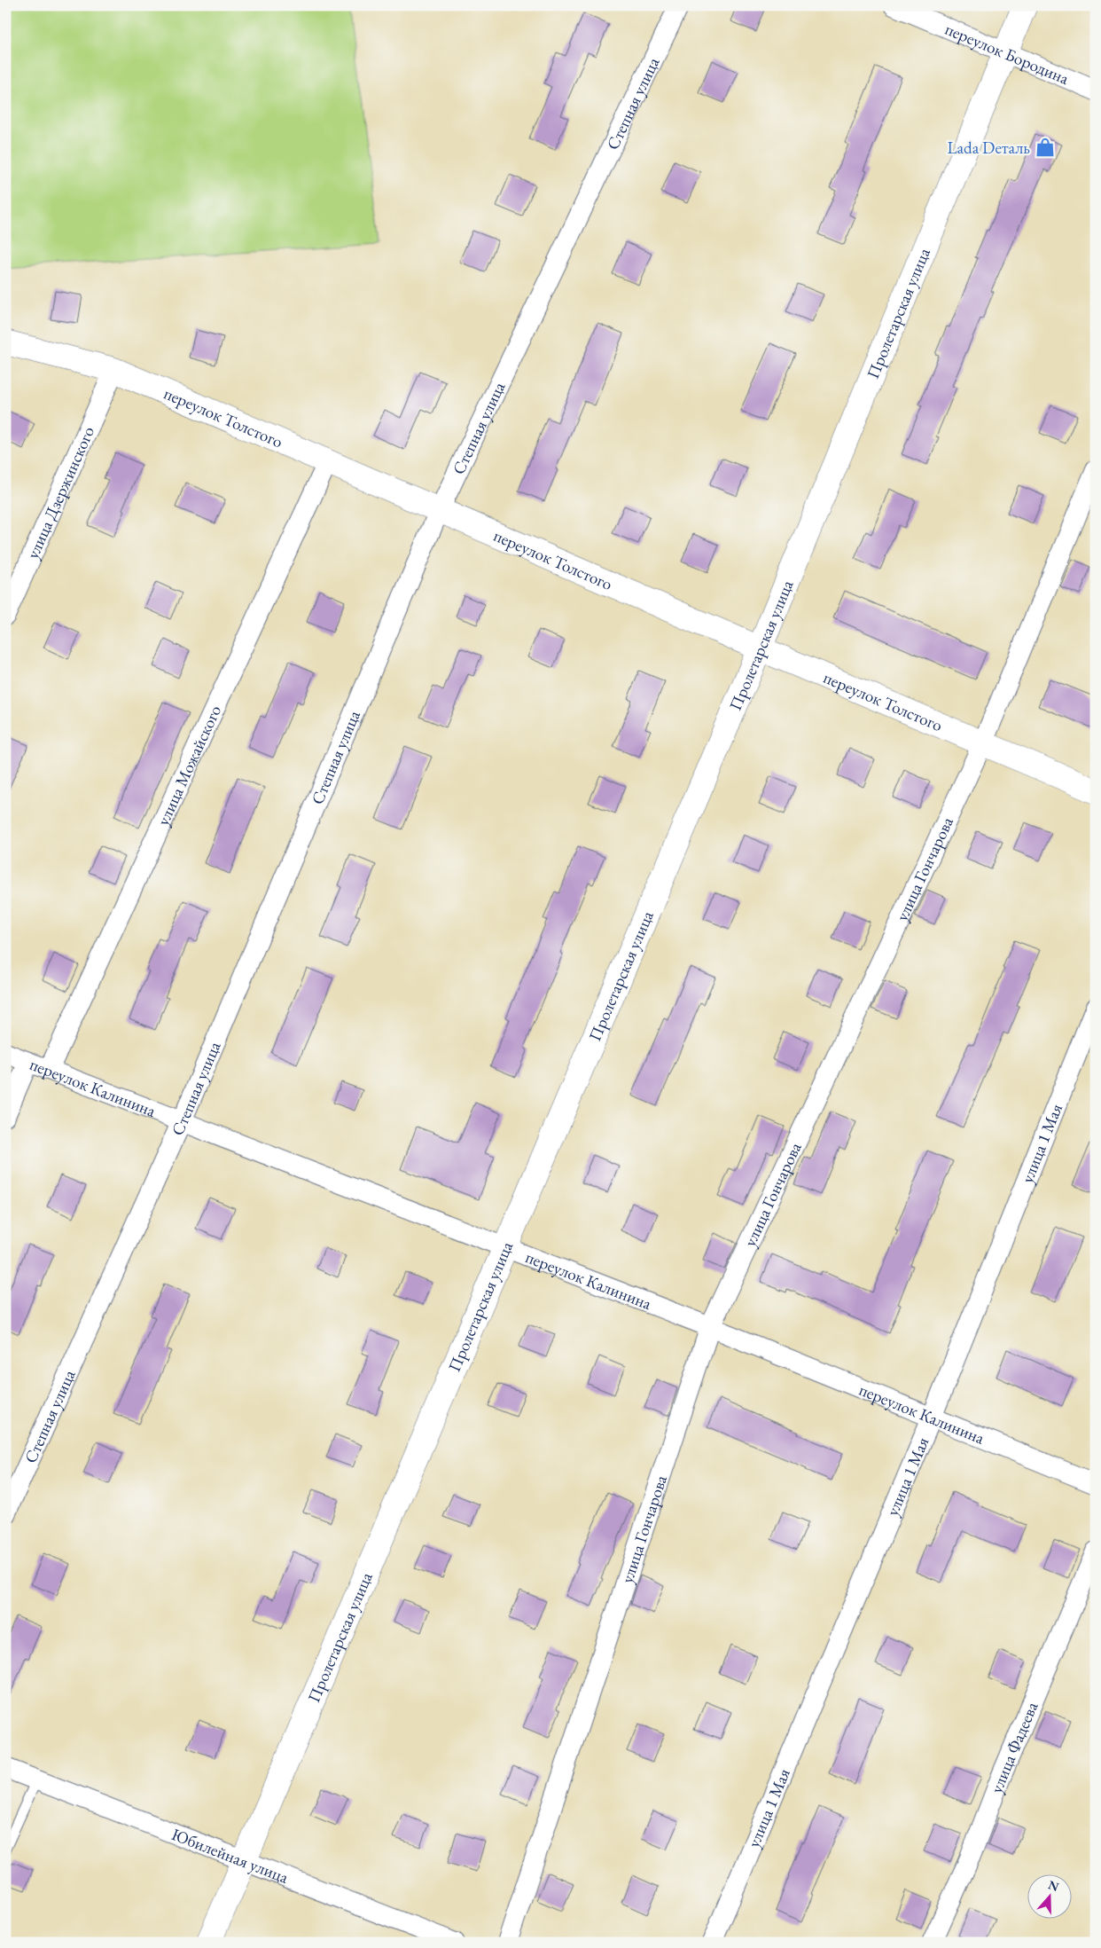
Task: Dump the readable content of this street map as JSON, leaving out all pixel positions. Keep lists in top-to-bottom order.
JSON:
{
  "streets": {
    "main road": ["Пролетарская улица", "переулок Толстого"],
    "street": [
      "переулок Бородина",
      "Степная улица",
      "улица Дзержинского",
      "улица Можайского",
      "улица Гончарова",
      "переулок Калинина",
      "улица 1 Мая",
      "улица Фадеева",
      "Юбилейная улица"
    ]
  },
  "crossings": [
    ["переулок Бородина", "Пролетарская улица"],
    ["Степная улица", "переулок Толстого"],
    ["Степная улица", "переулок Калинина"],
    ["Пролетарская улица", "переулок Толстого"],
    ["Пролетарская улица", "переулок Калинина"],
    ["Пролетарская улица", "Юбилейная улица"],
    ["переулок Толстого", "улица Дзержинского"],
    ["переулок Толстого", "улица Можайского"],
    ["переулок Толстого", "улица Гончарова"],
    ["улица Можайского", "переулок Калинина"],
    ["улица Гончарова", "переулок Калинина"],
    ["переулок Калинина", "улица 1 Мая"]
  ],
  "places": {
    "shop": ["Lada Dеталь"]
  },
  "north": "top"
}
